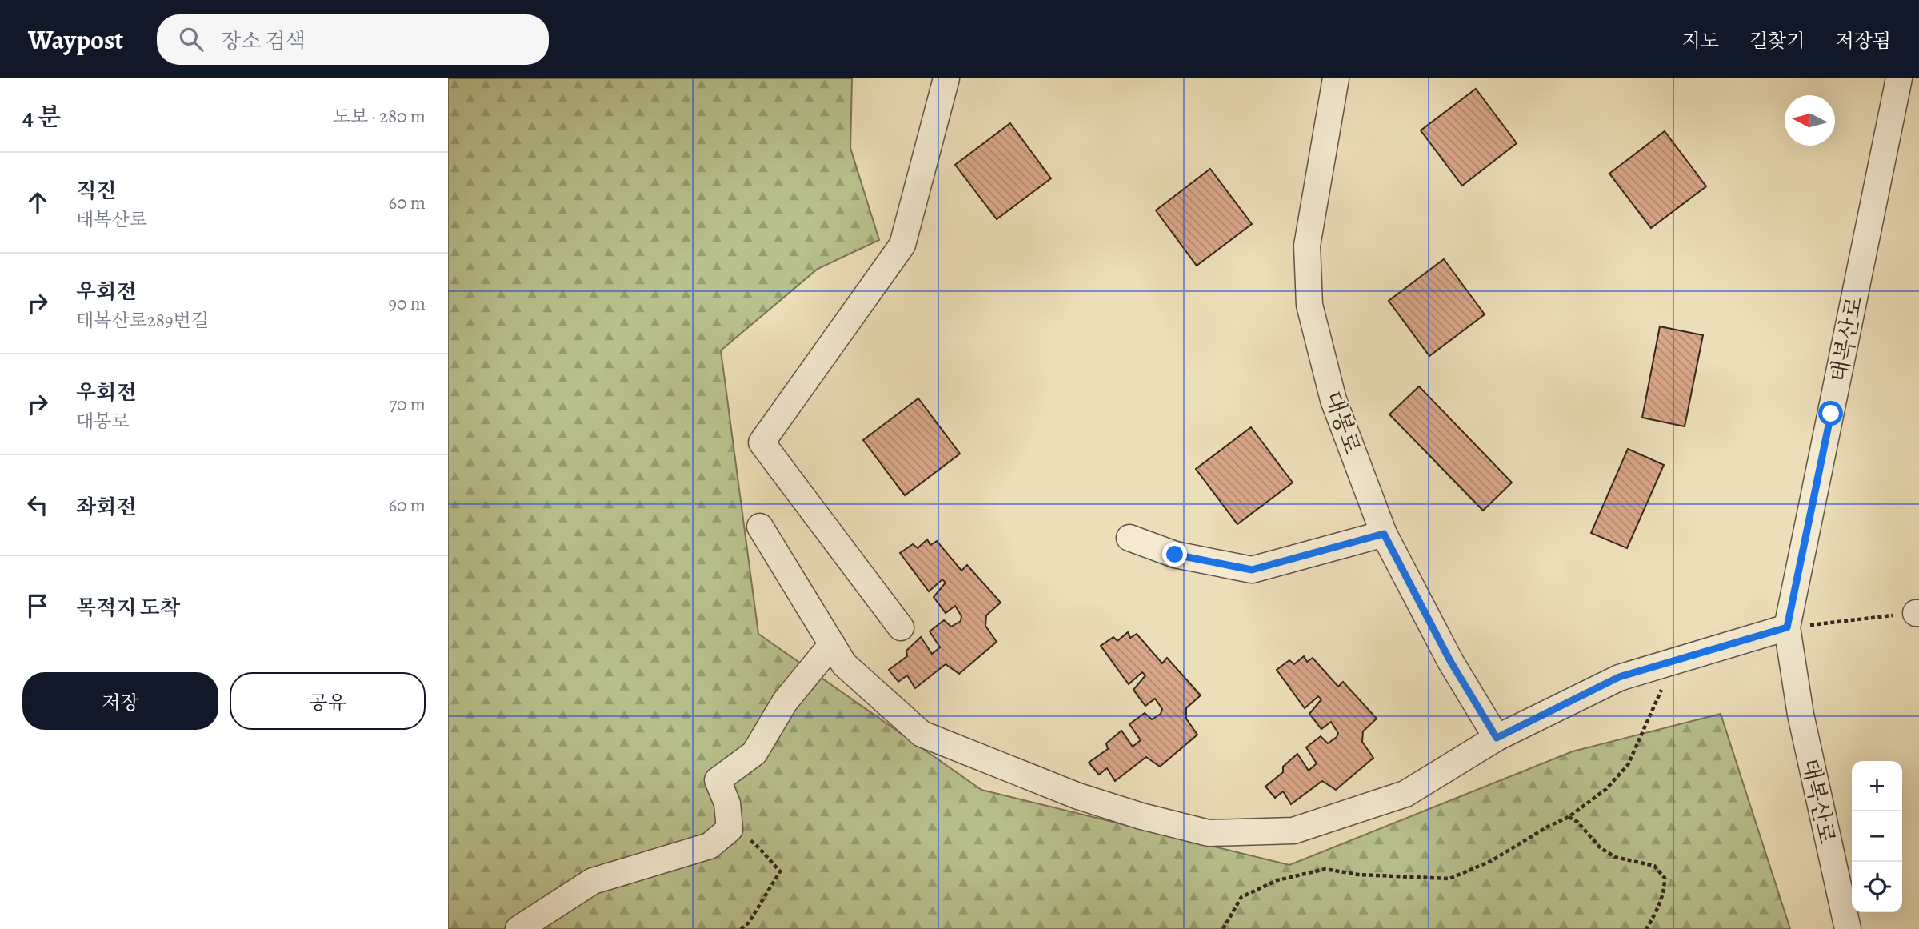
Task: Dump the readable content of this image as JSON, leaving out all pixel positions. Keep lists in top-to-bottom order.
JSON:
{
  "streets": {
    "street": ["태복산로", "대봉로"]
  },
  "north": "left",
  "page": {
    "header": "Waypost",
    "search": "장소 검색",
    "nav": ["지도", "길찾기", "저장됨"],
    "heading": ["4 분", "도보 · 280 m"],
    "list": [
      ["직진", "태복산로", "60 m"],
      ["우회전", "태복산로289번길", "90 m"],
      ["우회전", "대봉로", "70 m"],
      ["좌회전", "60 m"],
      "목적지 도착"
    ],
    "buttons": ["저장", "공유"],
    "map_buttons": ["+", "−"]
  }
}
